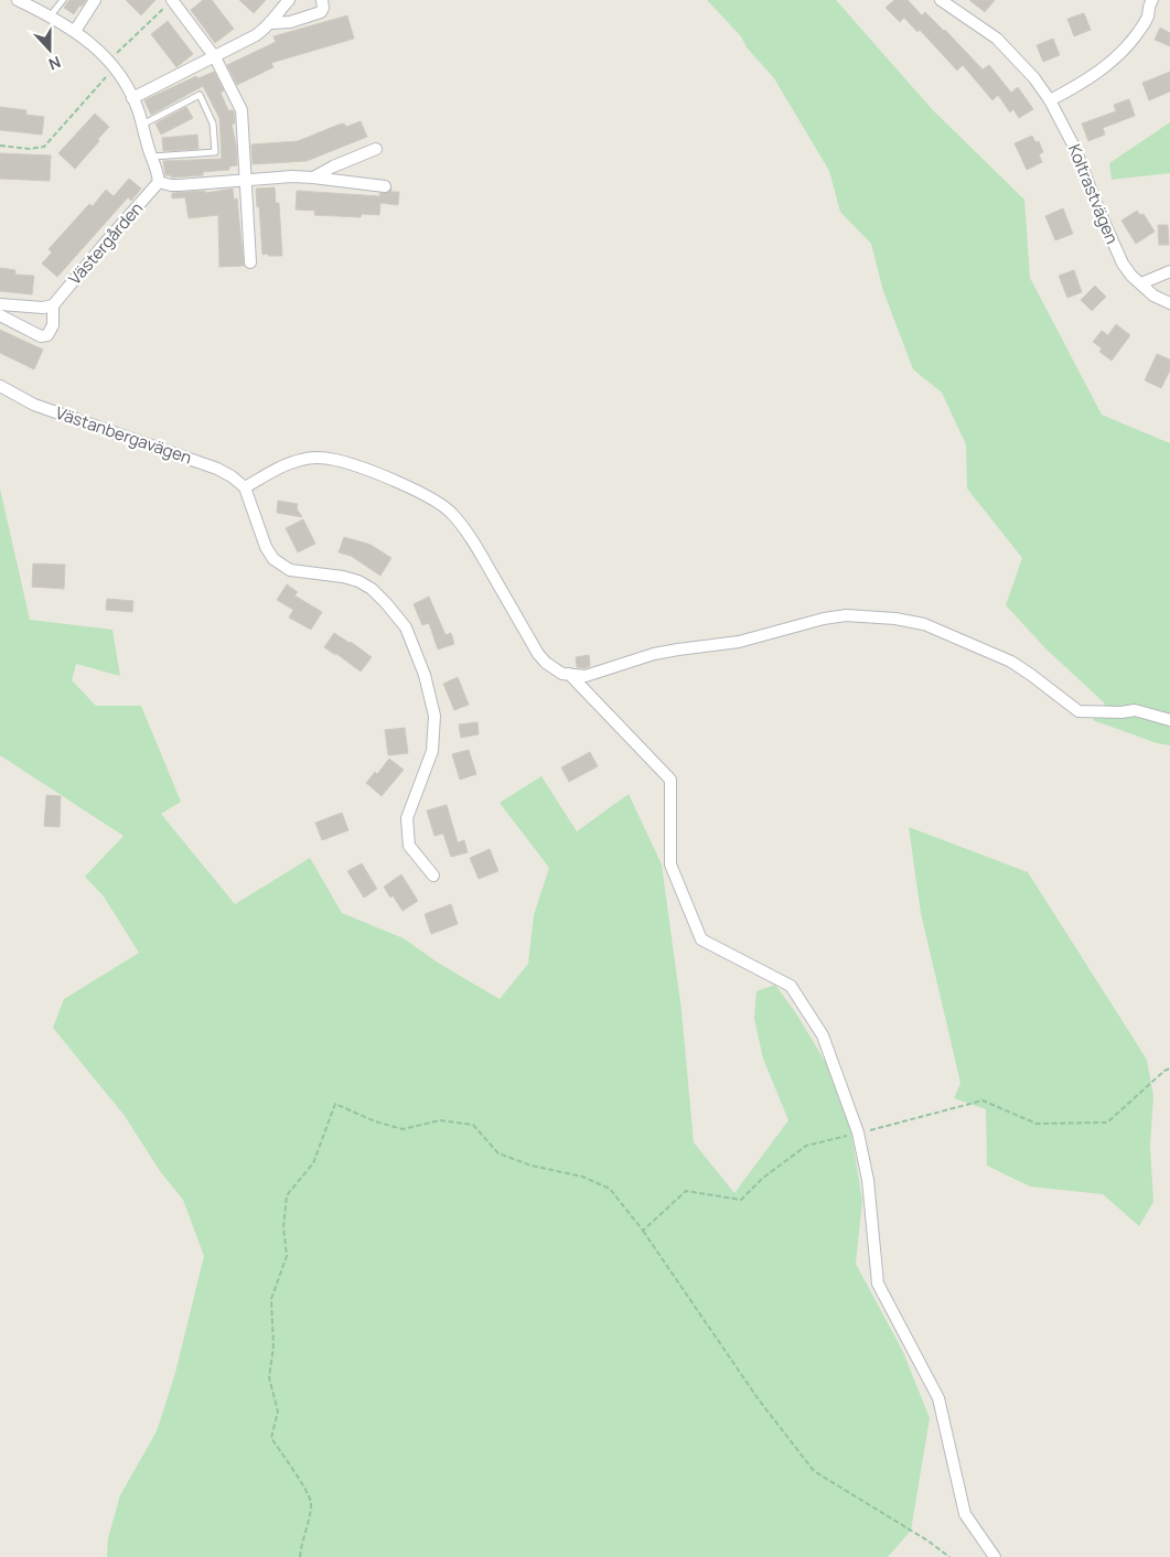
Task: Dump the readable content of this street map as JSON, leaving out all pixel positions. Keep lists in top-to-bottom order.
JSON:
{
  "streets": {
    "street": ["Koltrastvägen", "Västergården", "Västanbergavägen"]
  },
  "north": "bottom"
}
